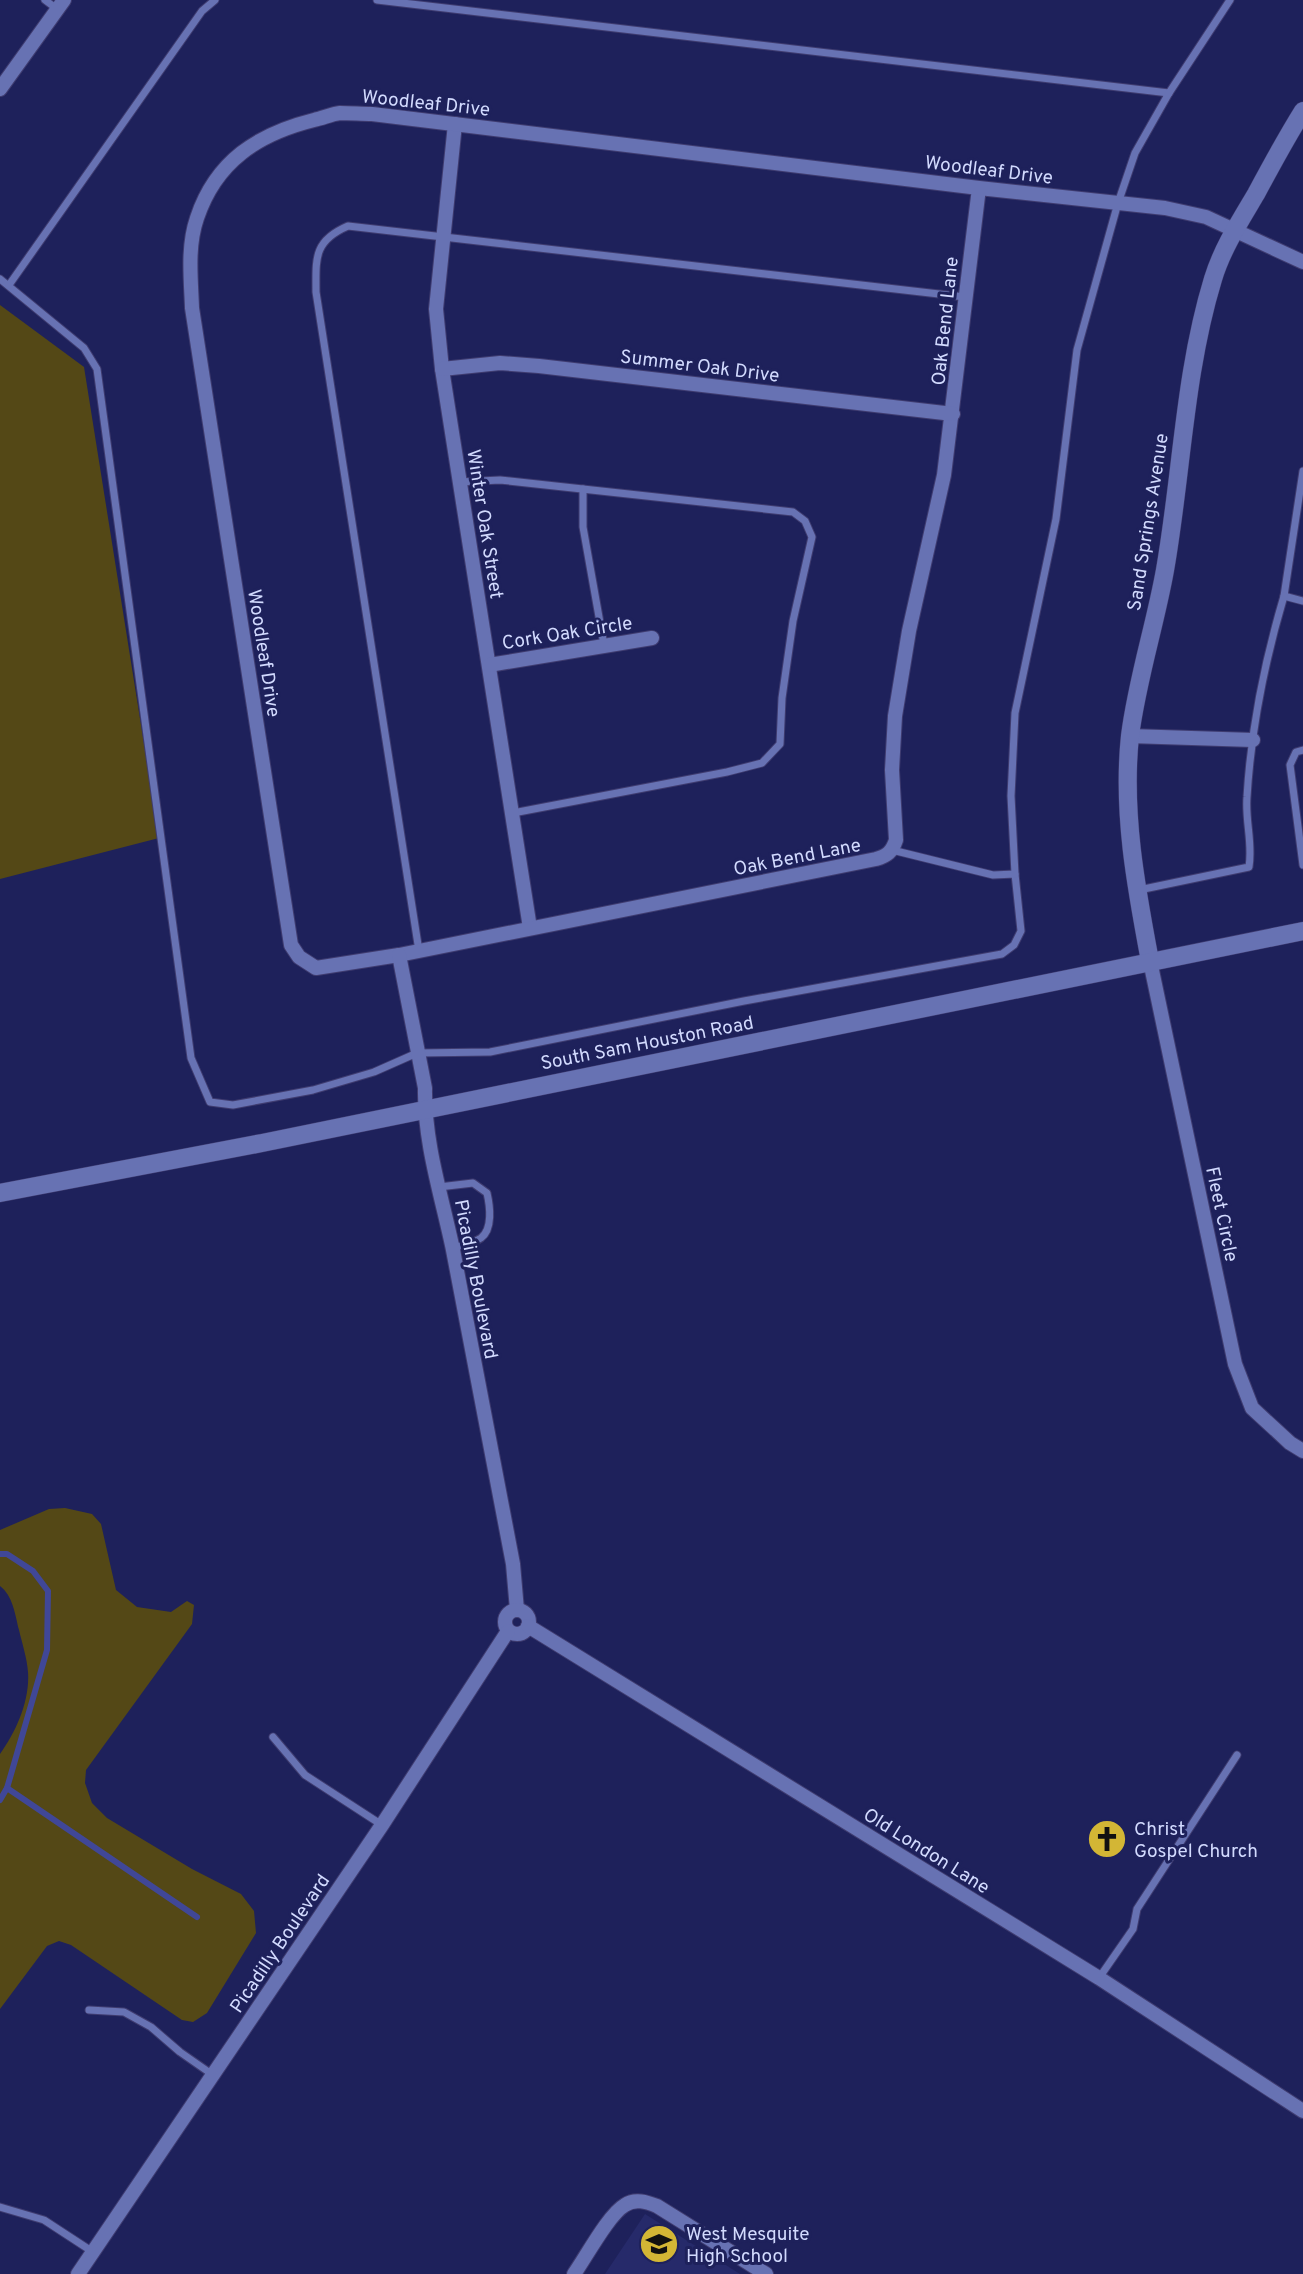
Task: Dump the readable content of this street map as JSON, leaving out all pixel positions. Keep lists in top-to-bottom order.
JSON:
{
  "streets": {
    "street": [
      "Woodleaf Drive",
      "Oak Bend Lane",
      "Summer Oak Drive",
      "Sand Springs Avenue",
      "Winter Oak Street",
      "Cork Oak Circle",
      "South Sam Houston Road",
      "Fleet Circle",
      "Picadilly Boulevard",
      "Old London Lane"
    ]
  },
  "crossings": [
    ["Woodleaf Drive", "Oak Bend Lane"],
    ["Woodleaf Drive", "Sand Springs Avenue"],
    ["Woodleaf Drive", "Winter Oak Street"],
    ["Oak Bend Lane", "Summer Oak Drive"],
    ["Oak Bend Lane", "Winter Oak Street"],
    ["Oak Bend Lane", "Picadilly Boulevard"],
    ["Summer Oak Drive", "Winter Oak Street"],
    ["Sand Springs Avenue", "South Sam Houston Road"],
    ["Sand Springs Avenue", "Fleet Circle"],
    ["Winter Oak Street", "Cork Oak Circle"],
    ["South Sam Houston Road", "Fleet Circle"],
    ["South Sam Houston Road", "Picadilly Boulevard"],
    ["Picadilly Boulevard", "Old London Lane"]
  ],
  "places": {
    "church": ["Christ Gospel Church"],
    "school or university": ["West Mesquite High School"]
  }
}
